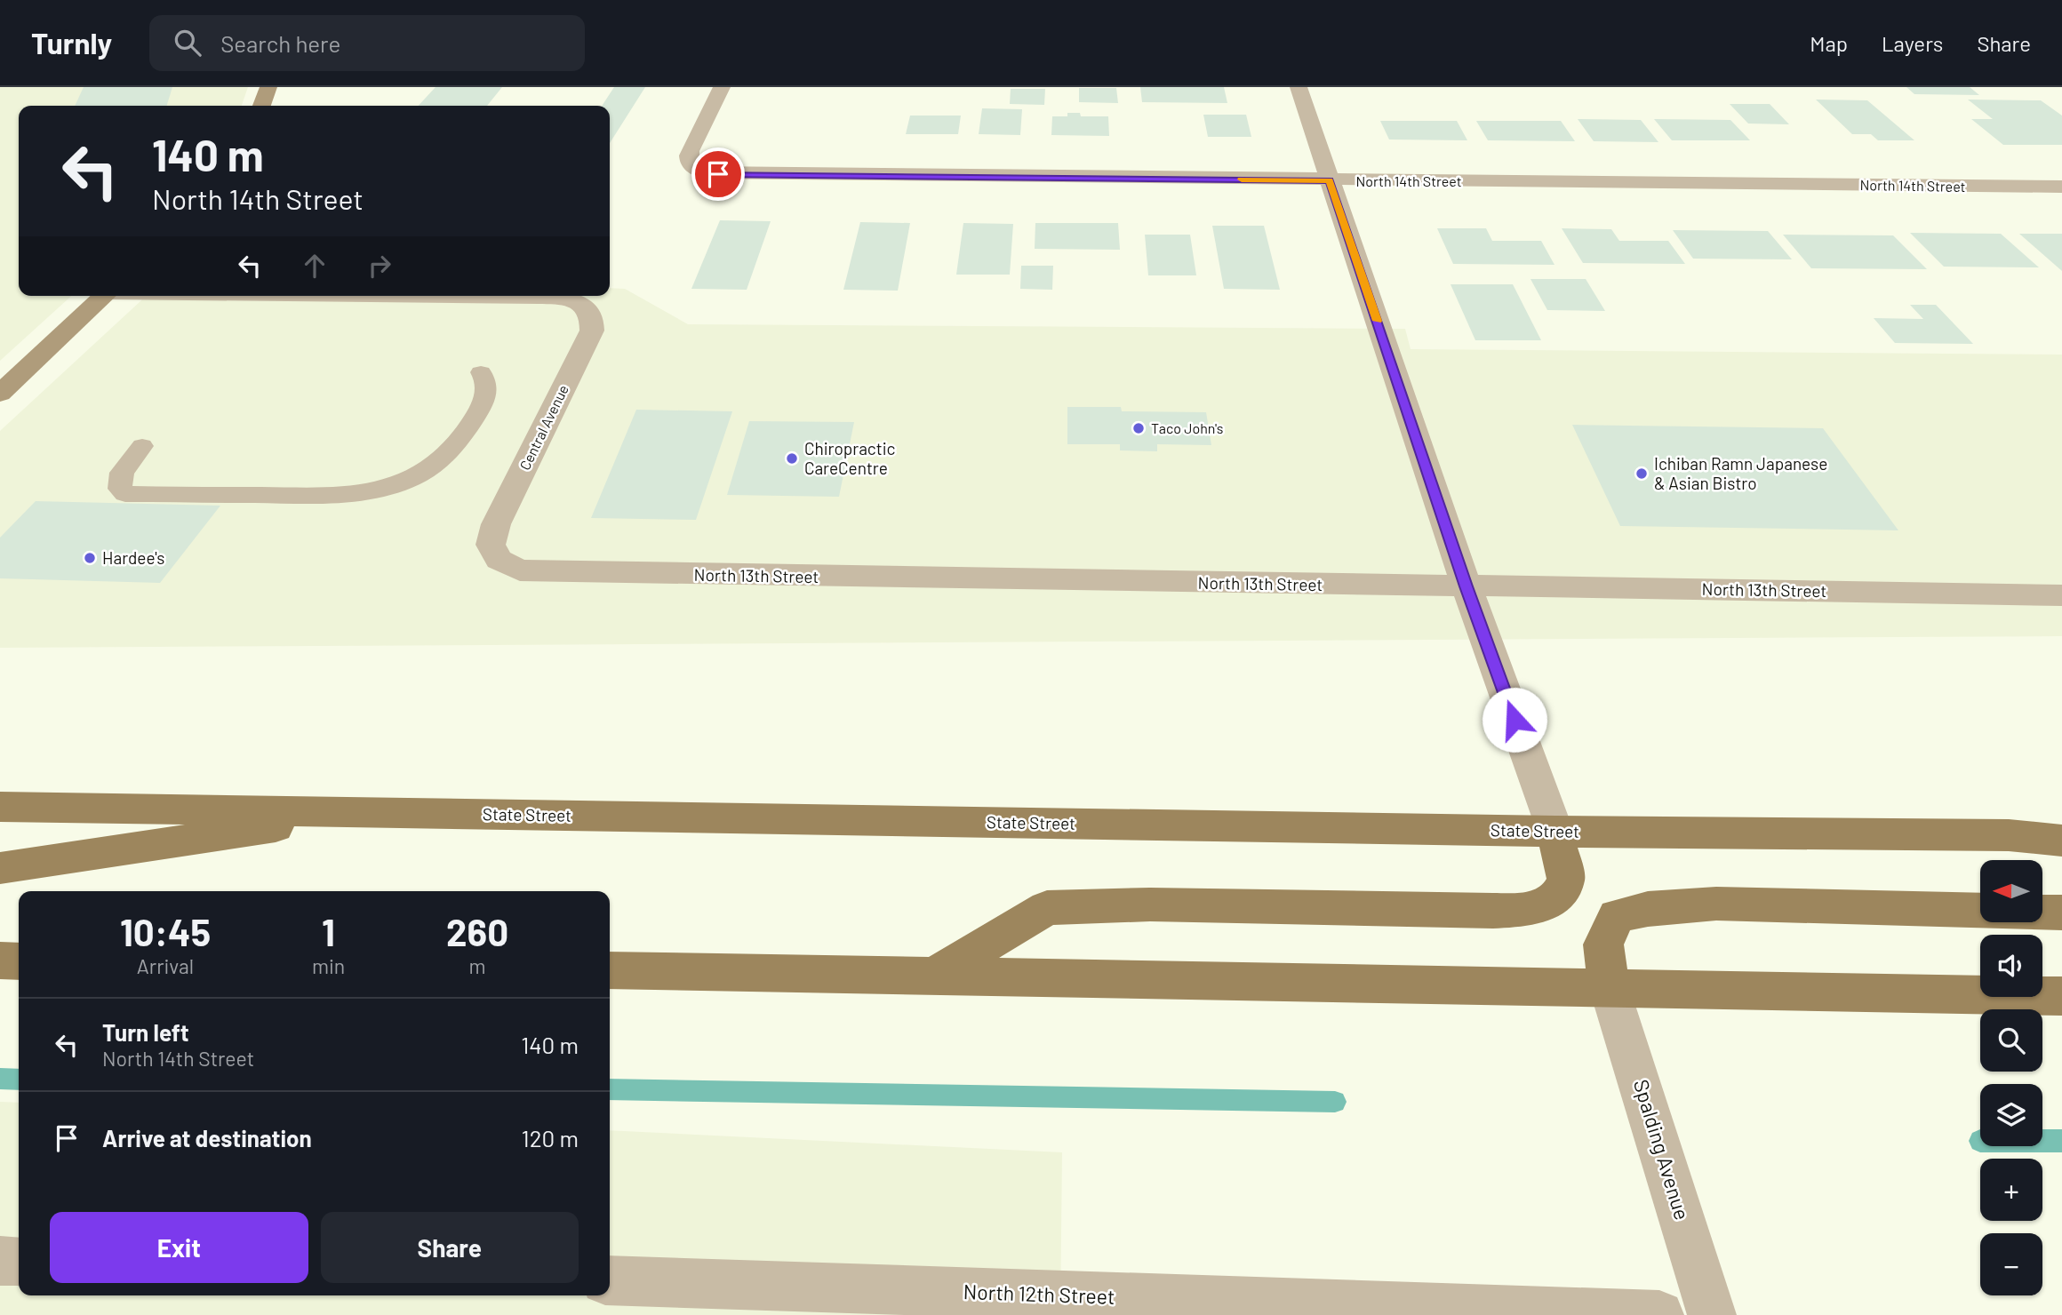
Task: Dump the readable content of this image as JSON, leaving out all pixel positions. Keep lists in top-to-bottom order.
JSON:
{
  "streets": {
    "main road": ["State Street"],
    "street": [
      "North 14th Street",
      "Central Avenue",
      "North 13th Street",
      "Spalding Avenue",
      "North 12th Street"
    ]
  },
  "crossings": [
    ["Central Avenue", "North 13th Street"]
  ],
  "places": [
    "Taco John's",
    "Chiropractic CareCentre",
    "Ichiban Ramn Japanese & Asian Bistro",
    "Hardee's"
  ],
  "north": "left",
  "page": {
    "header": "Turnly",
    "search": "Search here",
    "nav": ["Map", "Layers", "Share"],
    "turn": ["140 m", "North 14th Street"],
    "map_buttons": ["+", "−"],
    "eta": [
      "10:45",
      "Arrival",
      "1",
      "min",
      "260",
      "m"
    ],
    "list": [
      {
        "name": "Turn left",
        "note": "North 14th Street",
        "value": "140 m"
      },
      {
        "name": "Arrive at destination",
        "value": "120 m"
      }
    ],
    "buttons": ["Exit", "Share"]
  }
}
